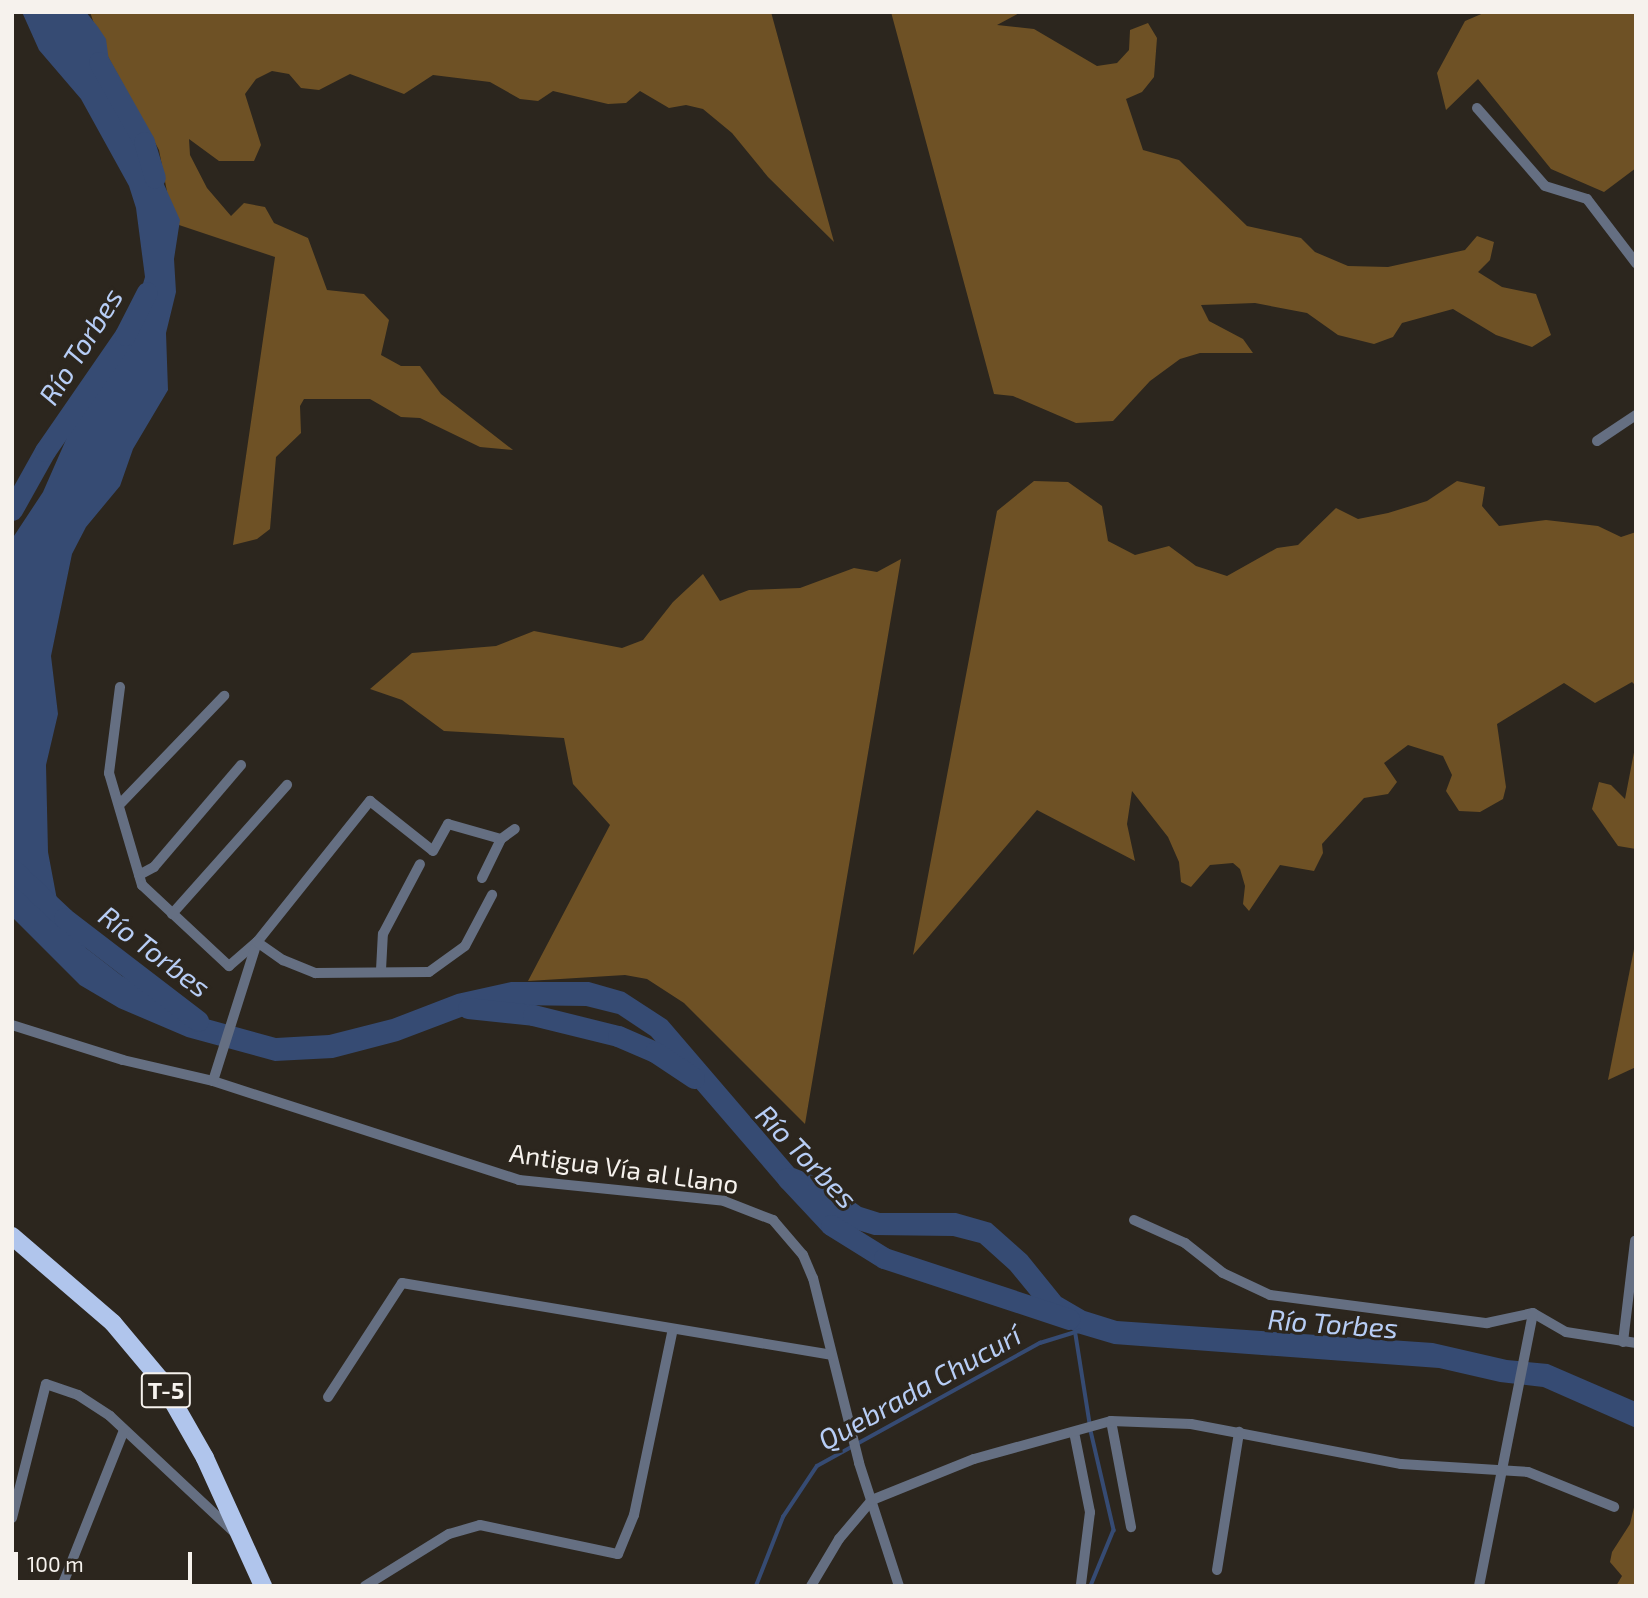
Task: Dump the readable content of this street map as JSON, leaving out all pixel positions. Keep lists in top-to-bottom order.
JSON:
{
  "streets": {
    "highway": ["T-5"],
    "street": ["Antigua Vía al Llano"]
  },
  "water": ["Río Torbes", "Quebrada Chucurí"],
  "scale_bar": "100 m"
}
